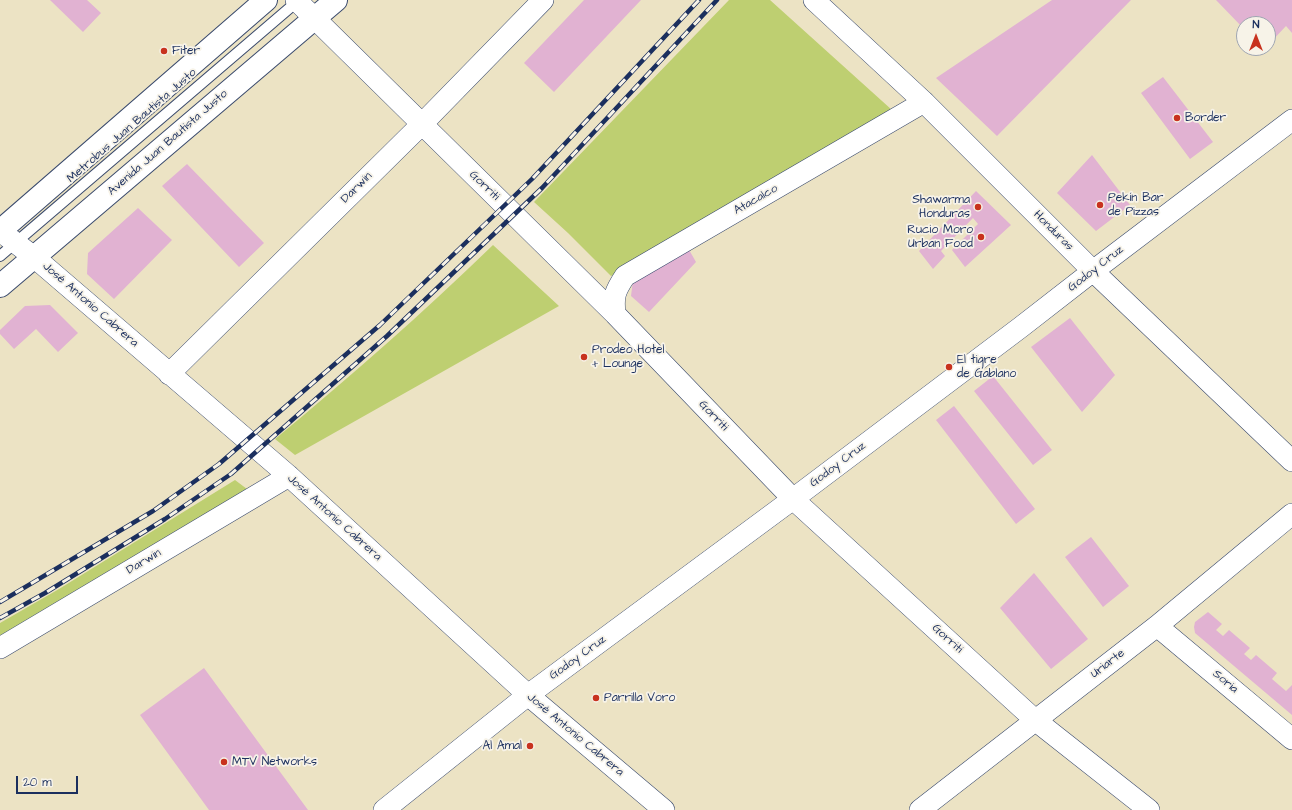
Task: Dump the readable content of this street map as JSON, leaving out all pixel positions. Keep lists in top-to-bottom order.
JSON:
{
  "streets": {
    "main road": ["Avenida Juan Bautista Justo"],
    "street": [
      "Gorriti",
      "Darwin",
      "Atacalco",
      "Honduras",
      "Godoy Cruz",
      "José Antonio Cabrera",
      "Uriarte",
      "Soria"
    ],
    "lane": ["Metrobus Juan Bautista Justo"]
  },
  "crossings": [
    ["Metrobus Juan Bautista Justo", "Gorriti"],
    ["Metrobus Juan Bautista Justo", "José Antonio Cabrera"],
    ["Avenida Juan Bautista Justo", "Gorriti"],
    ["Avenida Juan Bautista Justo", "José Antonio Cabrera"],
    ["Gorriti", "Darwin"],
    ["Gorriti", "Atacalco"],
    ["Gorriti", "Godoy Cruz"],
    ["Gorriti", "Uriarte"],
    ["Darwin", "José Antonio Cabrera"],
    ["Atacalco", "Honduras"],
    ["Honduras", "Godoy Cruz"],
    ["Godoy Cruz", "José Antonio Cabrera"],
    ["Uriarte", "Soria"]
  ],
  "places": [
    "Fiter",
    "Border",
    "Pekín Bar de Pizzas",
    "Shawarma Honduras",
    "Rucio Moro Urban Food",
    "Prodeo Hotel + Lounge",
    "El tigre de Gablano",
    "Parrilla Voro",
    "Al Amal",
    "MTV Networks"
  ],
  "scale_bar": "20 m",
  "north": "top"
}
